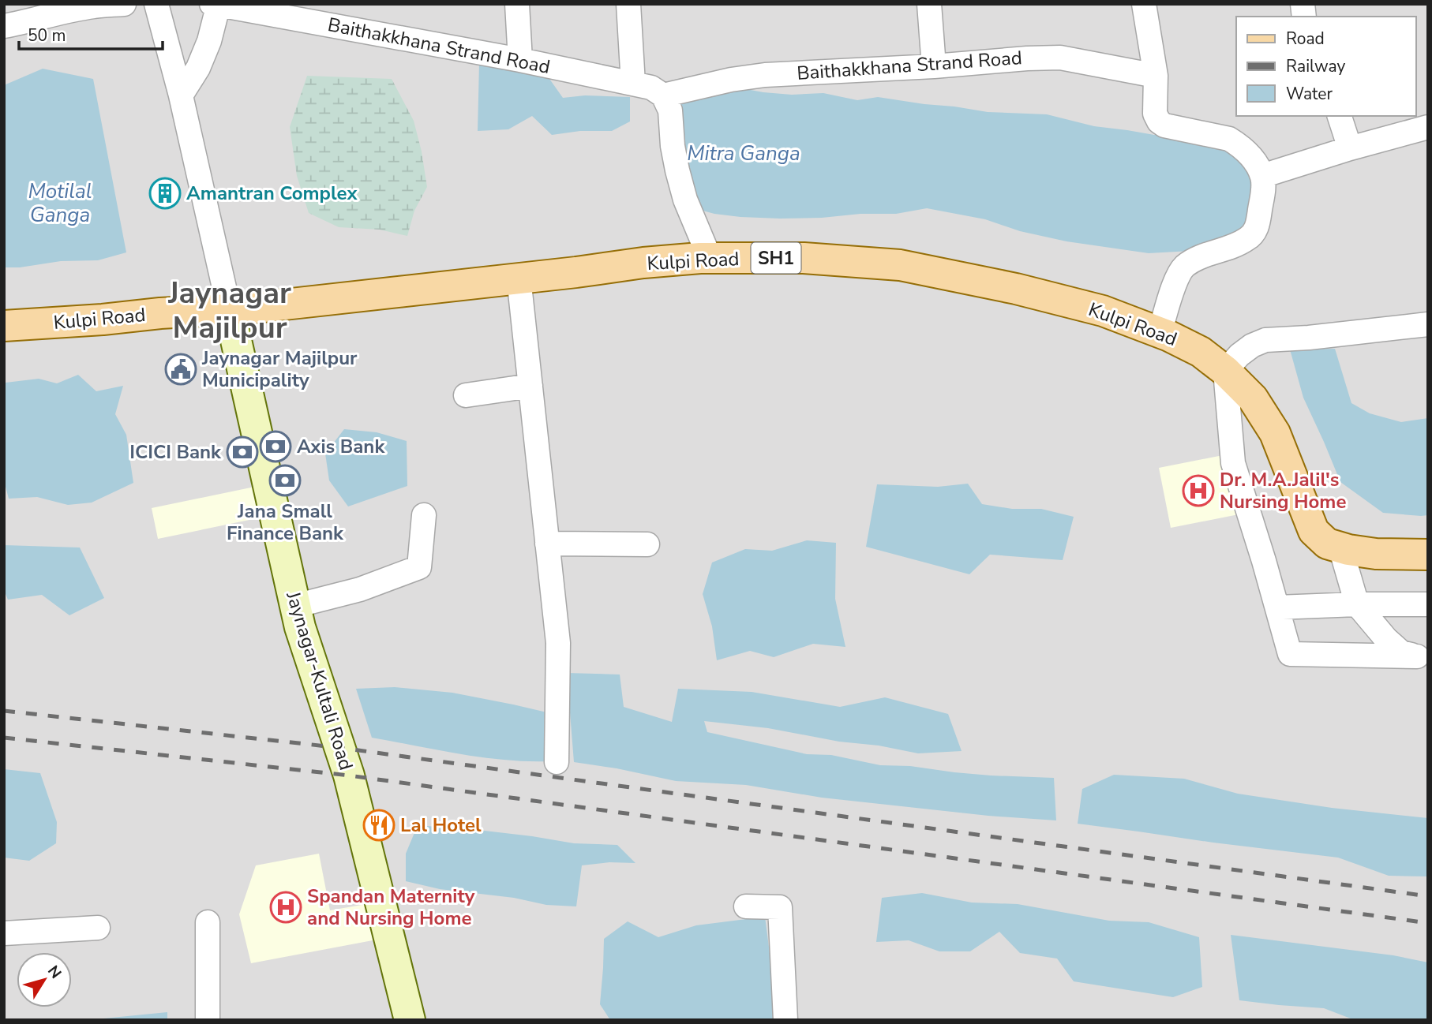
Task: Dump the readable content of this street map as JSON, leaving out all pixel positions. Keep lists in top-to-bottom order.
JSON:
{
  "streets": {
    "main road": ["SH1", "Kulpi Road", "Jaynagar-Kultali Road"],
    "street": ["Baithakkhana Strand Road"]
  },
  "crossings": [
    ["Kulpi Road", "Jaynagar-Kultali Road"]
  ],
  "districts": ["Jaynagar Majilpur"],
  "water": ["Mitra Ganga", "Motilal Ganga"],
  "places": {
    "building": ["Amantran Complex"],
    "public building": ["Jaynagar Majilpur Municipality"],
    "bank": ["Axis Bank", "ICICI Bank", "Jana Small Finance Bank"],
    "hospital": ["Dr. M.A.Jalil's Nursing Home", "Spandan Maternity and Nursing Home"],
    "restaurant": ["Lal Hotel"]
  },
  "legend": ["Road", "Railway", "Water"],
  "scale_bar": "50 m",
  "north": "top right"
}
